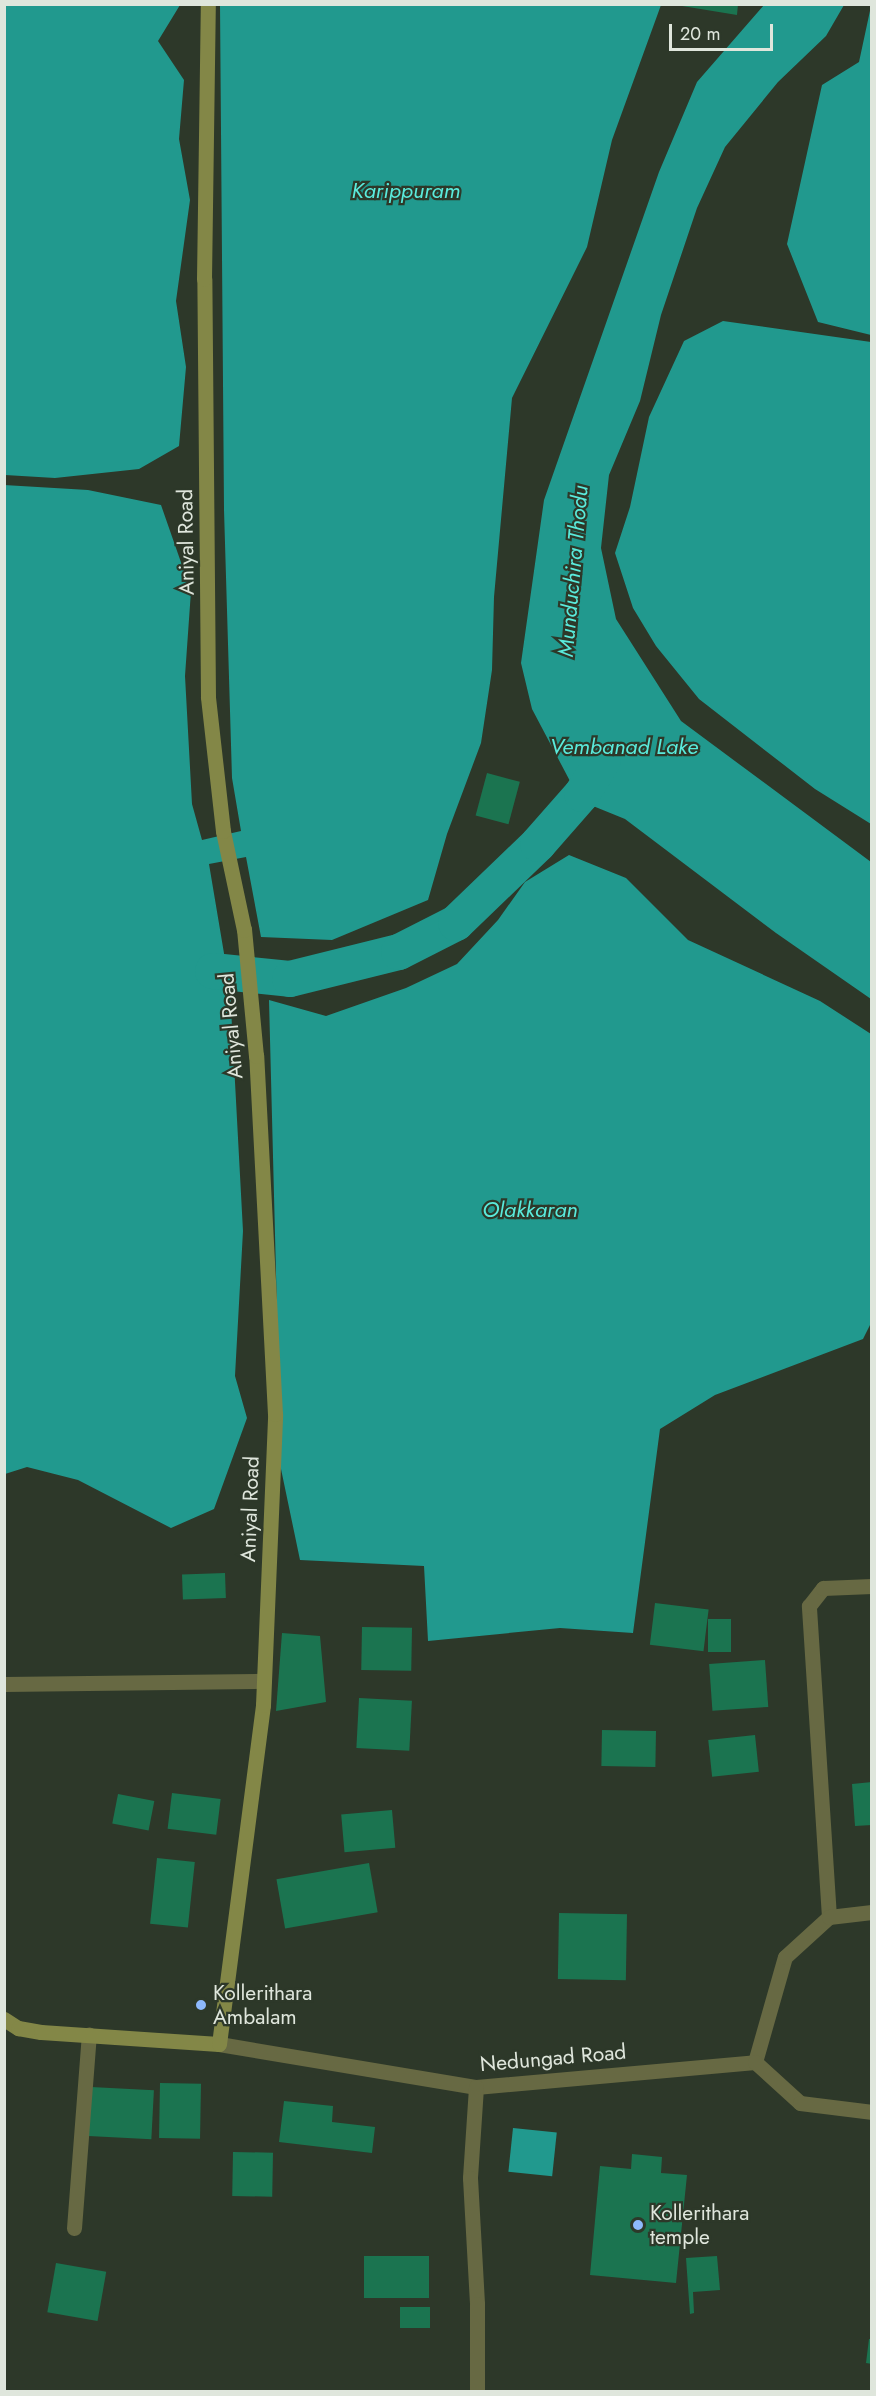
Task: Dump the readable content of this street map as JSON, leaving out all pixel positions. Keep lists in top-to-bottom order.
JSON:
{
  "streets": {
    "main road": ["Aniyal Road", "Nedungad Road"]
  },
  "crossings": [
    ["Aniyal Road", "Nedungad Road"]
  ],
  "water": [
    "Karippuram",
    "Munduchira Thodu",
    "Vembanad Lake",
    "Olakkaran"
  ],
  "places": ["Kollerithara Ambalam", "Kollerithara temple"],
  "scale_bar": "20 m"
}
